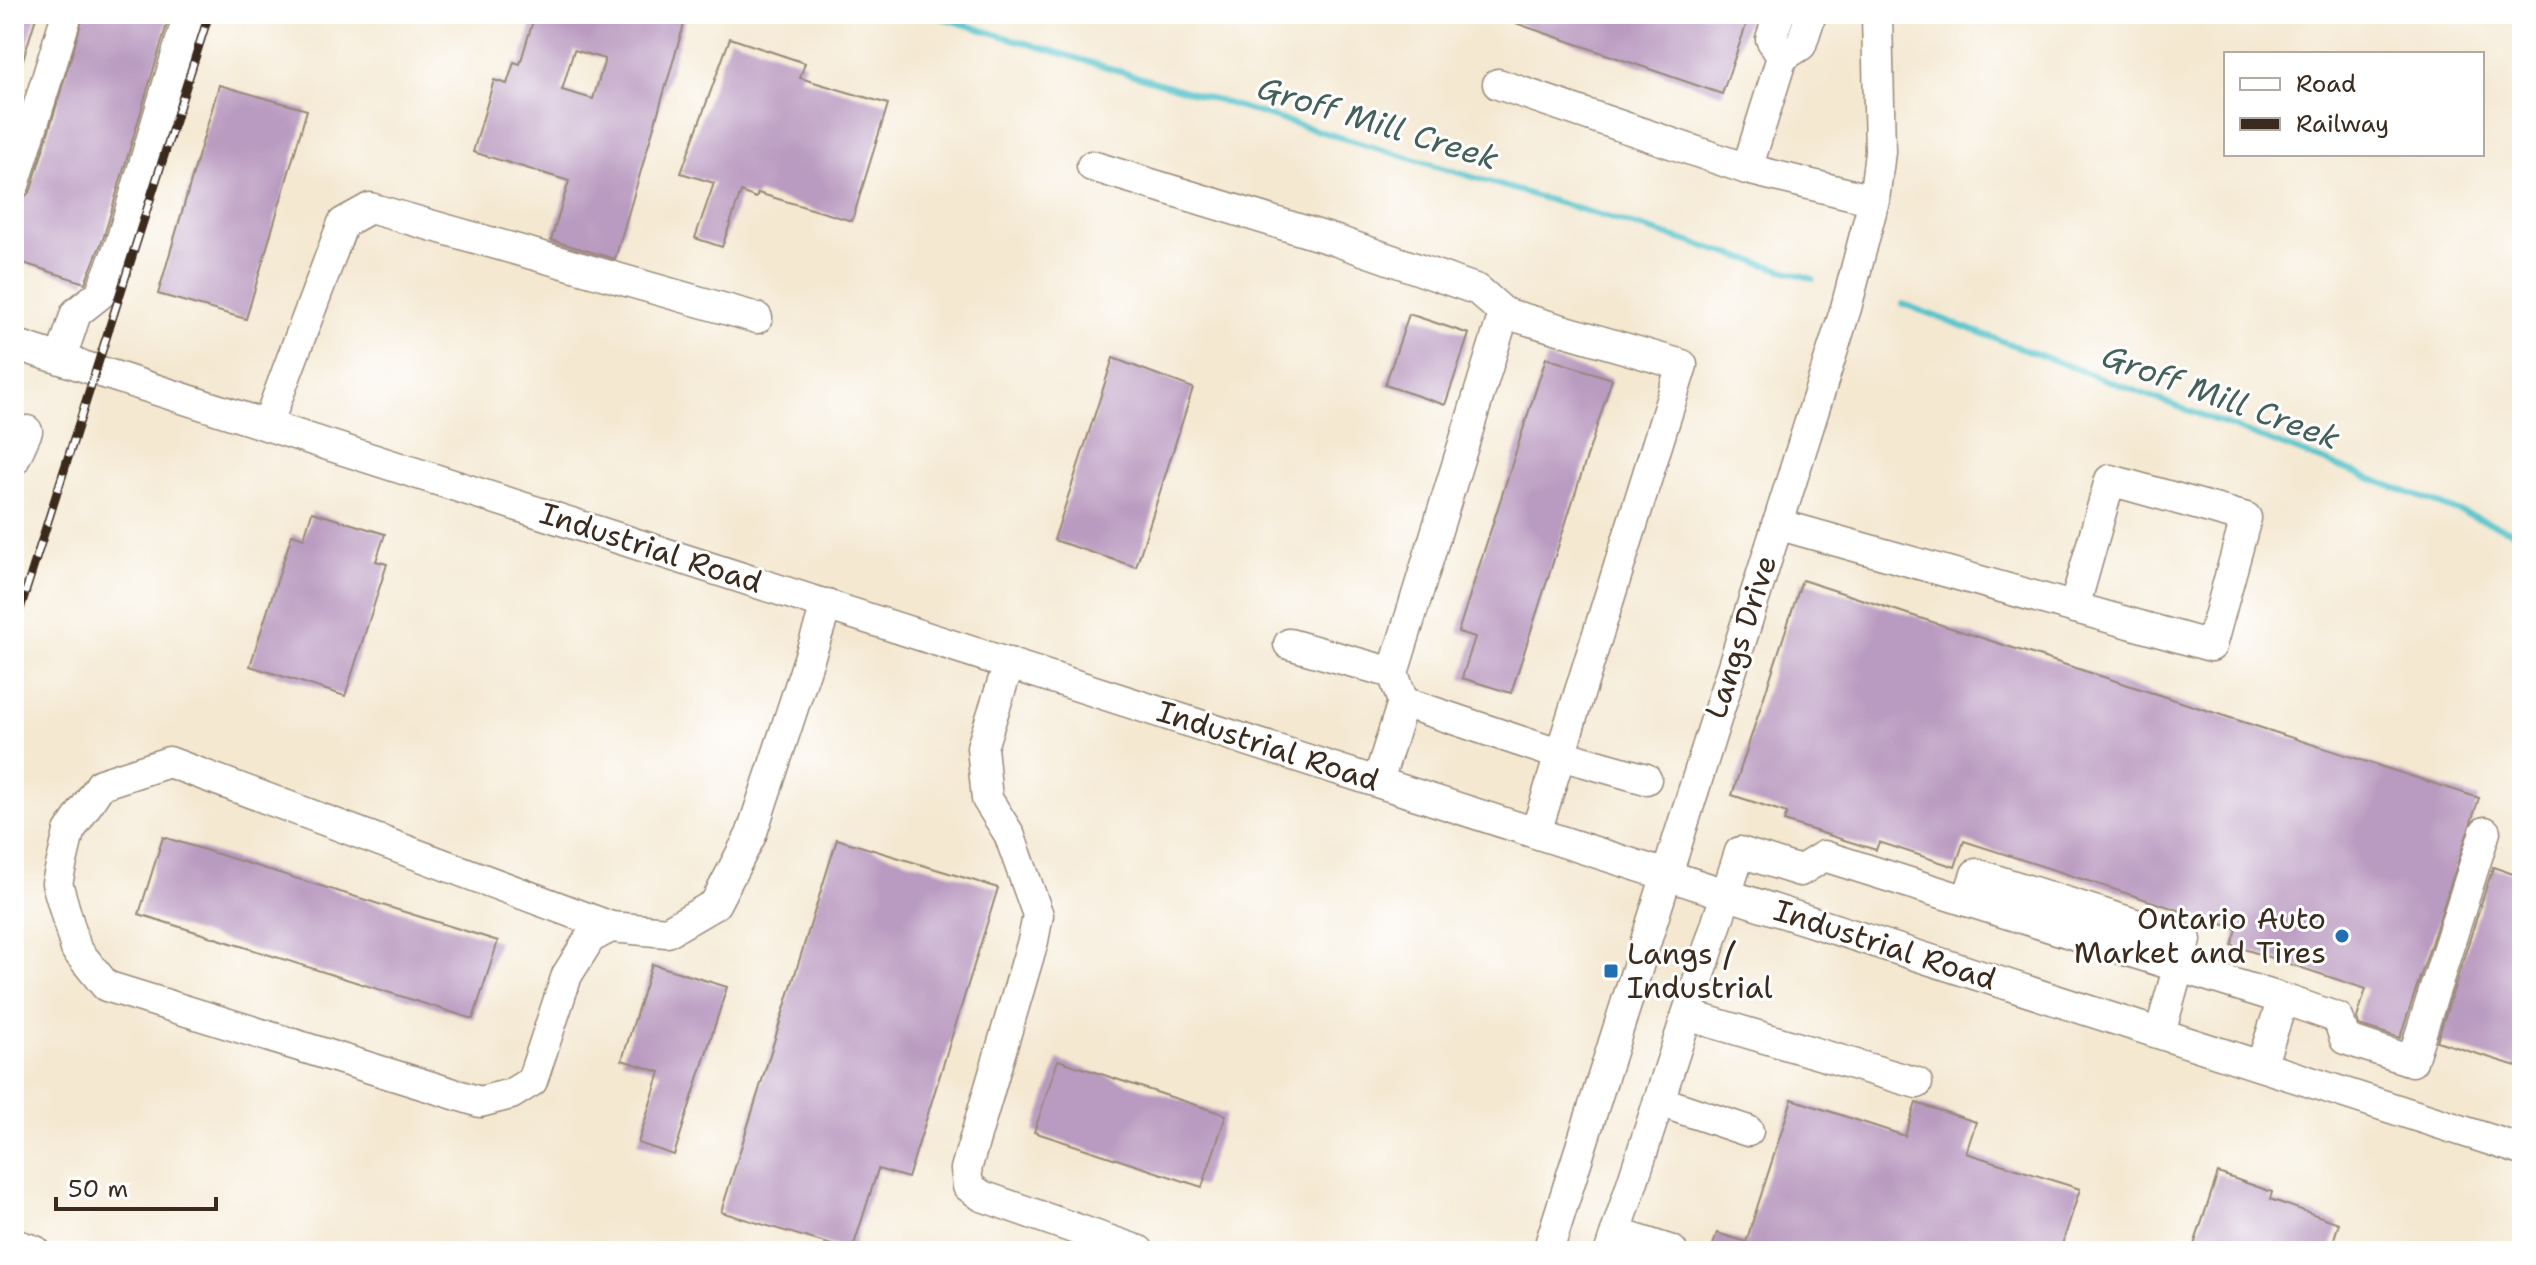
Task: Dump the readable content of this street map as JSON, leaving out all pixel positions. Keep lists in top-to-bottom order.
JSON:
{
  "streets": {
    "street": ["Industrial Road", "Langs Drive"]
  },
  "crossings": [
    ["Industrial Road", "Langs Drive"]
  ],
  "water": ["Groff Mill Creek"],
  "places": {
    "other": ["Ontario Auto Market and Tires"],
    "transit": ["Langs / Industrial"]
  },
  "legend": ["Road", "Railway"],
  "scale_bar": "50 m"
}
